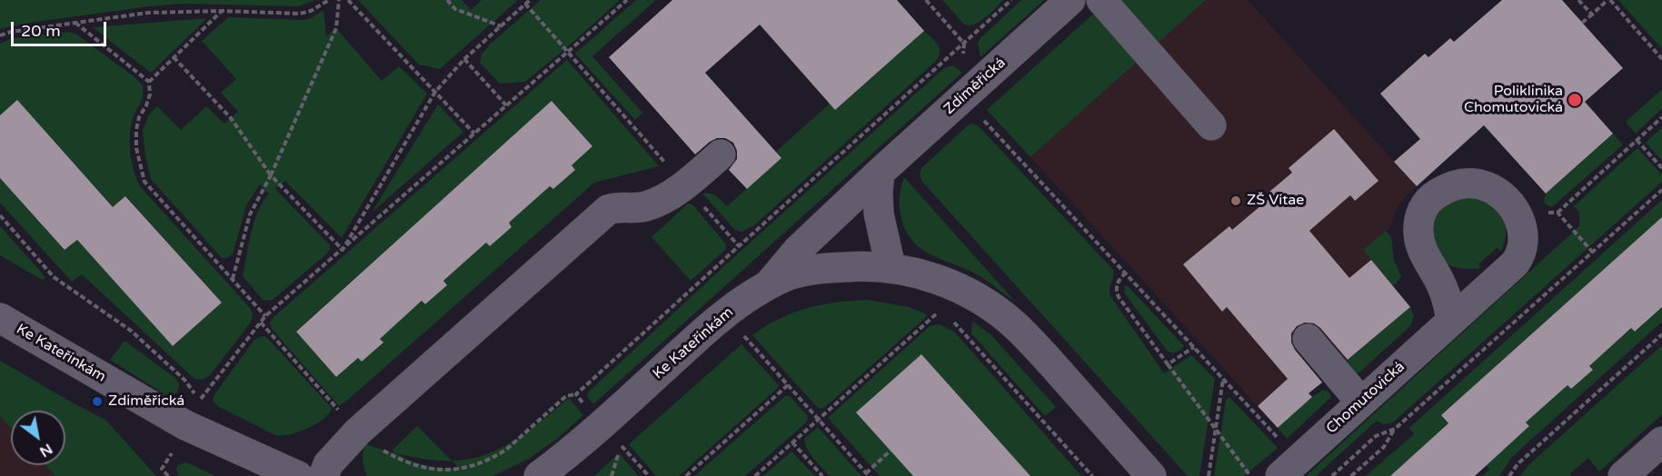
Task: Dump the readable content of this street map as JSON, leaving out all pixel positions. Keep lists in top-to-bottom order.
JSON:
{
  "streets": {
    "street": ["Zdiměřická", "Ke Kateřinkám", "Chomutovická"]
  },
  "crossings": [
    ["Zdiměřická", "Ke Kateřinkám"]
  ],
  "places": ["Poliklinika Chomutovická", "ZŠ Vitae", "Zdiměřická"],
  "scale_bar": "20 m",
  "north": "bottom right"
}
